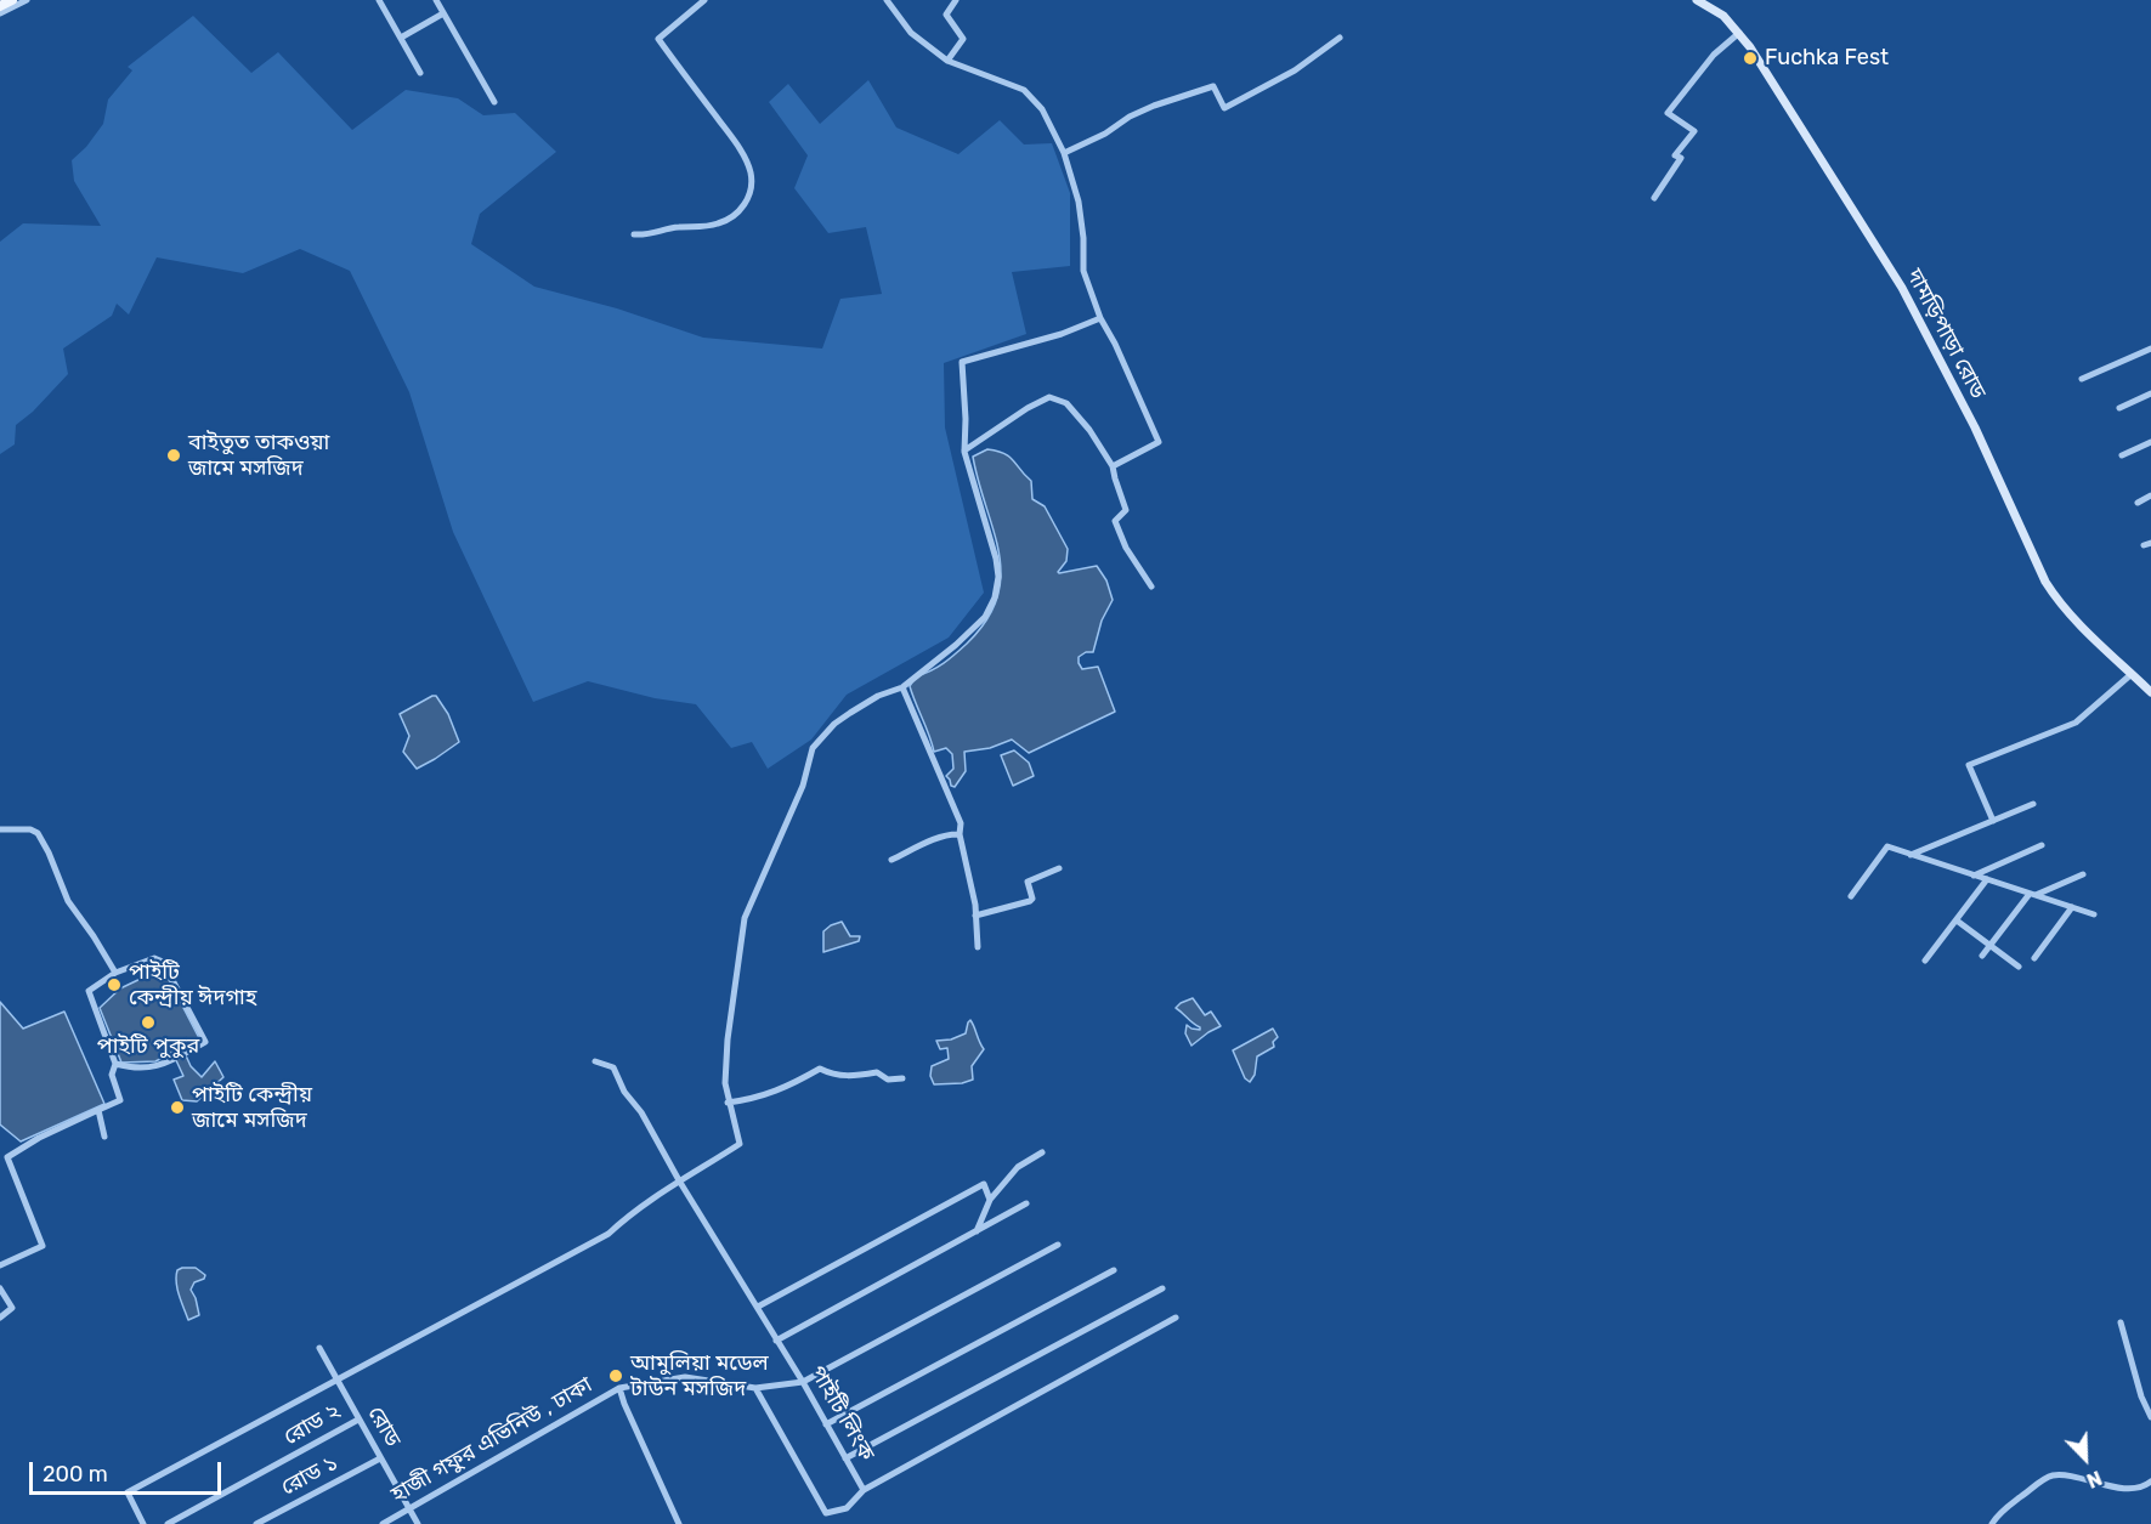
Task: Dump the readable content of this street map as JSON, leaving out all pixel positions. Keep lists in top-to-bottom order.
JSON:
{
  "streets": {
    "main road": ["দামড়িপাড়া রোড"],
    "street": [
      "পাইটি লিংক",
      "রোড ২",
      "রোড",
      "হাজী গফুর এভিনিউ , ঢাকা",
      "রোড ১"
    ]
  },
  "crossings": [
    ["রোড ২", "রোড"],
    ["রোড", "হাজী গফুর এভিনিউ , ঢাকা"],
    ["রোড", "রোড ১"]
  ],
  "places": [
    "Fuchka Fest",
    "বাইতুত তাকওয়া জামে মসজিদ",
    "পাইটি কেন্দ্রীয় ঈদগাহ",
    "পাইটি পুকুর",
    "পাইটি কেন্দ্রীয় জামে মসজিদ",
    "আমুলিয়া মডেল টাউন মসজিদ"
  ],
  "scale_bar": "200 m",
  "north": "bottom right"
}
